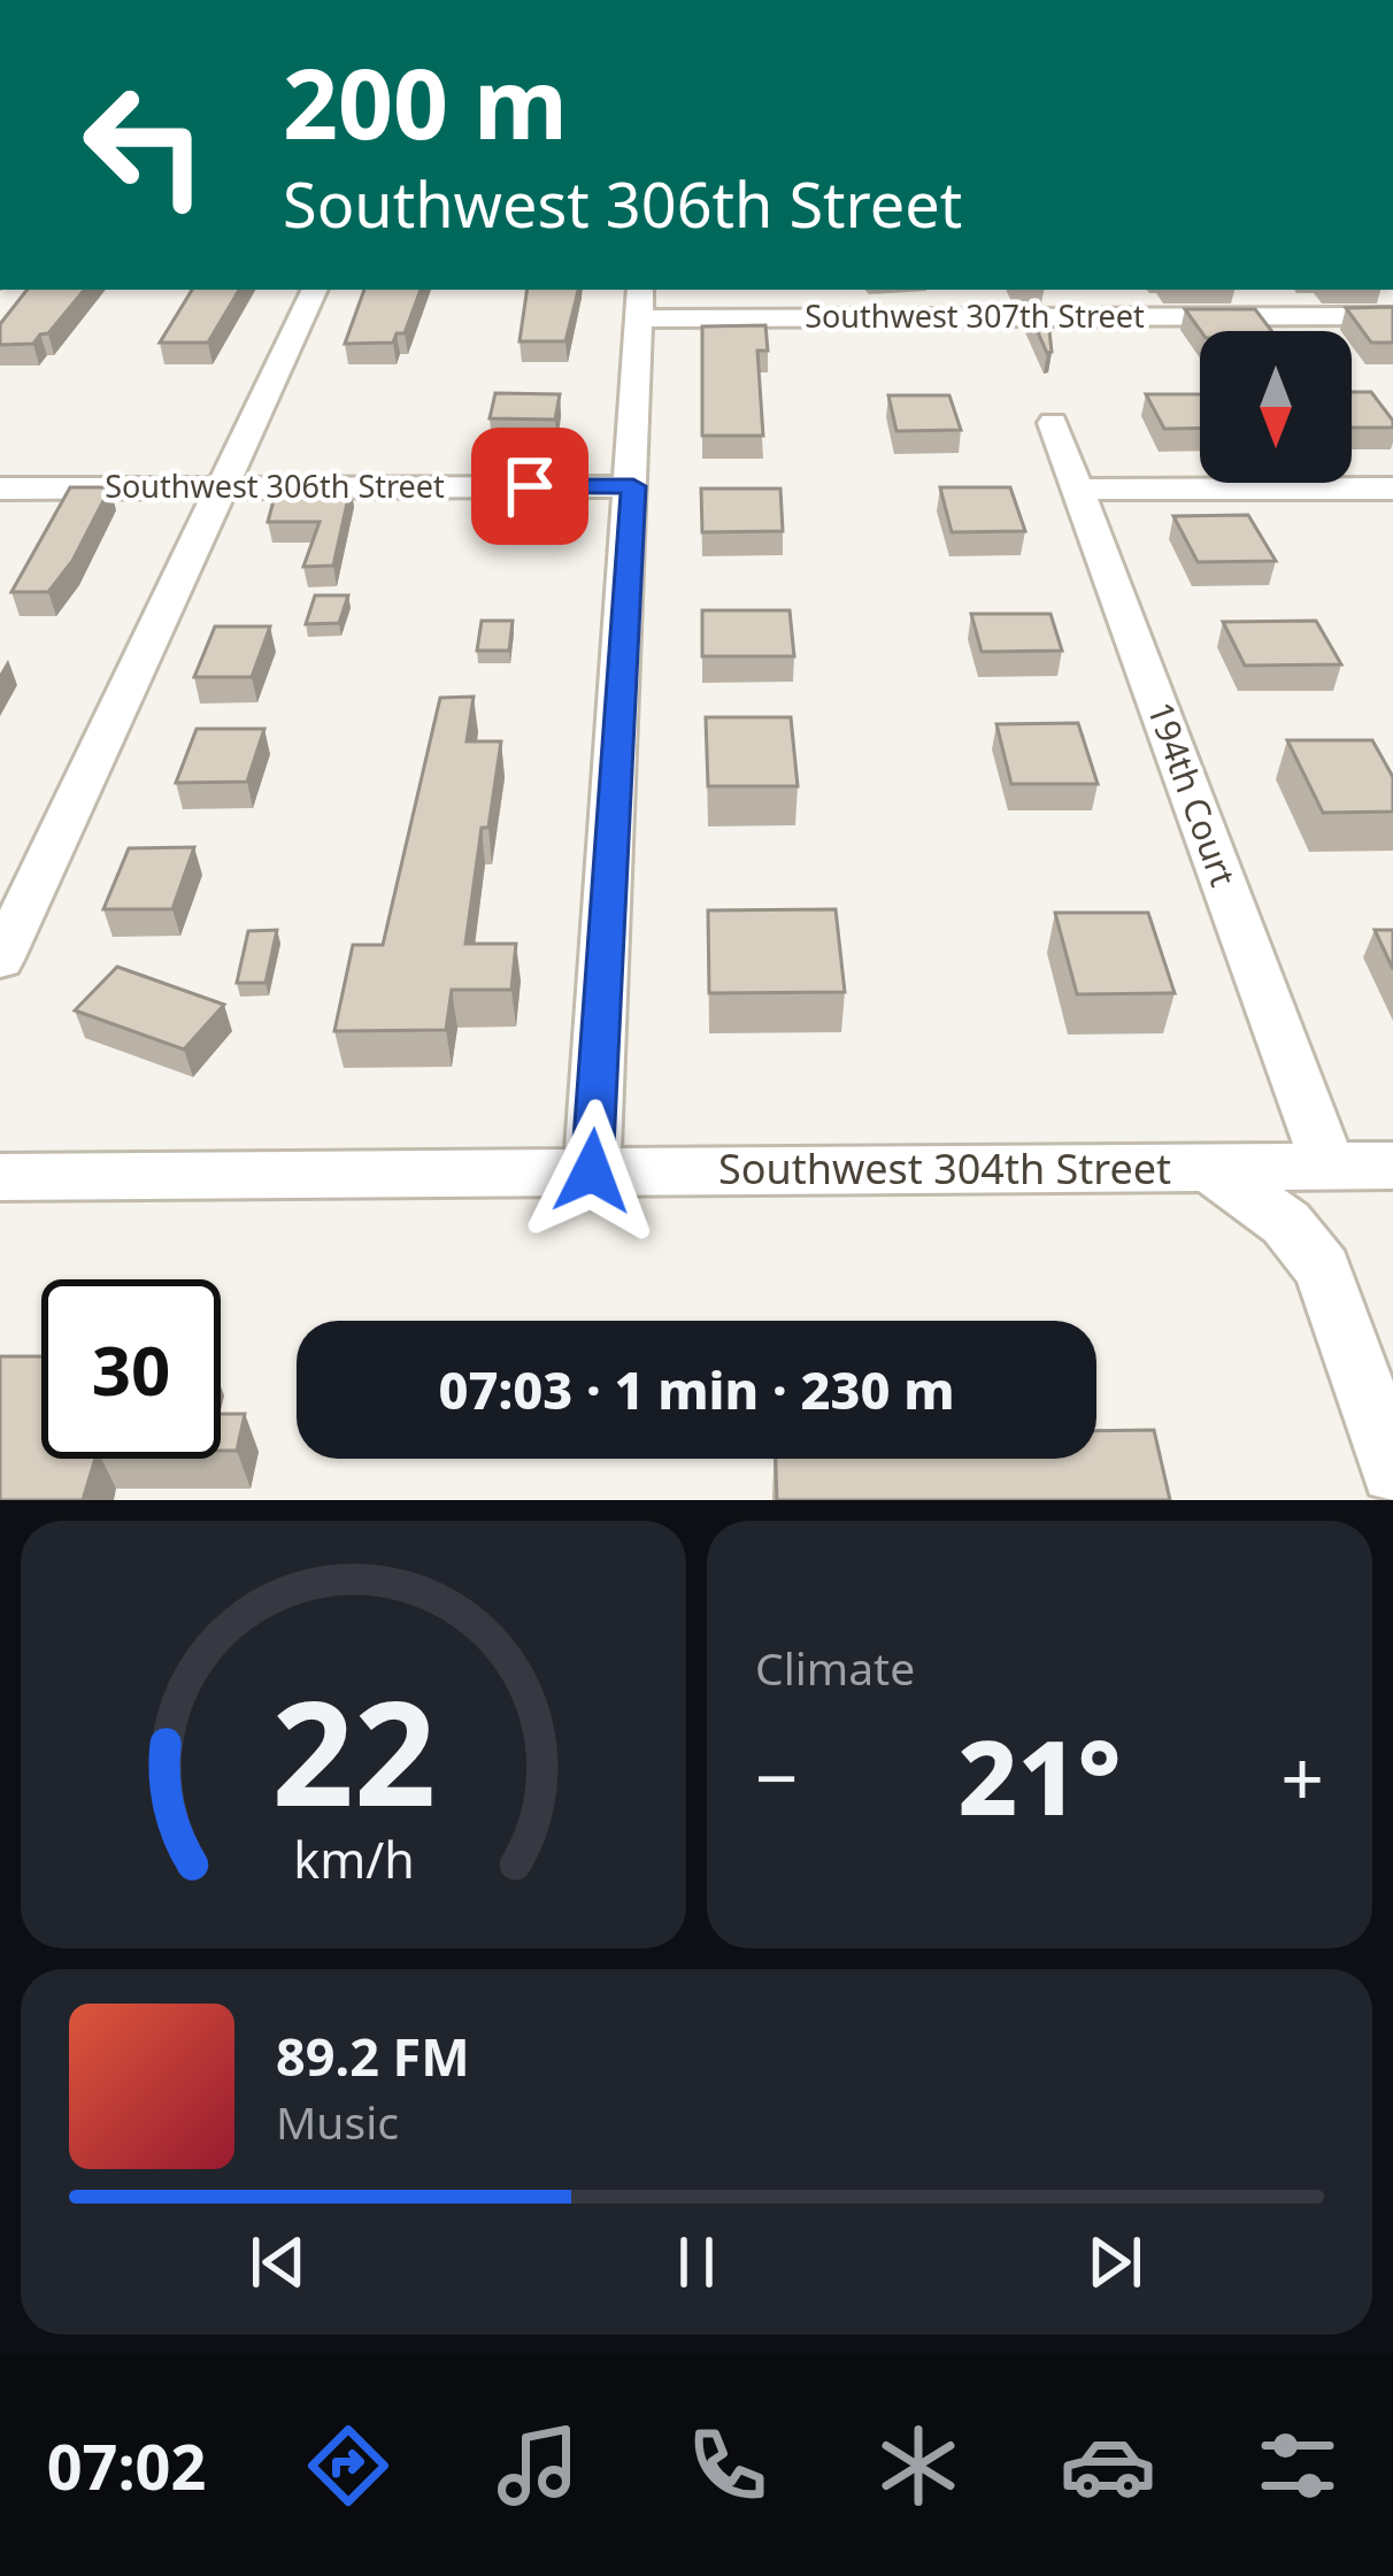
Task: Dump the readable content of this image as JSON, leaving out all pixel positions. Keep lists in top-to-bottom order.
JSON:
{
  "streets": {
    "street": [
      "Southwest 307th Street",
      "Southwest 306th Street",
      "194th Court",
      "Southwest 304th Street"
    ]
  },
  "crossings": [
    ["194th Court", "Southwest 304th Street"]
  ],
  "north": "bottom",
  "page": {
    "turn": ["200 m", "Southwest 306th Street"],
    "limit": "30",
    "trip": "07:03 · 1 min · 230 m",
    "tile": "Climate",
    "heat": ["−", "21°", "+"],
    "song": ["89.2 FM", "Music"],
    "tabs": "07:02",
    "gauge": ["22", "km/h"]
  }
}
